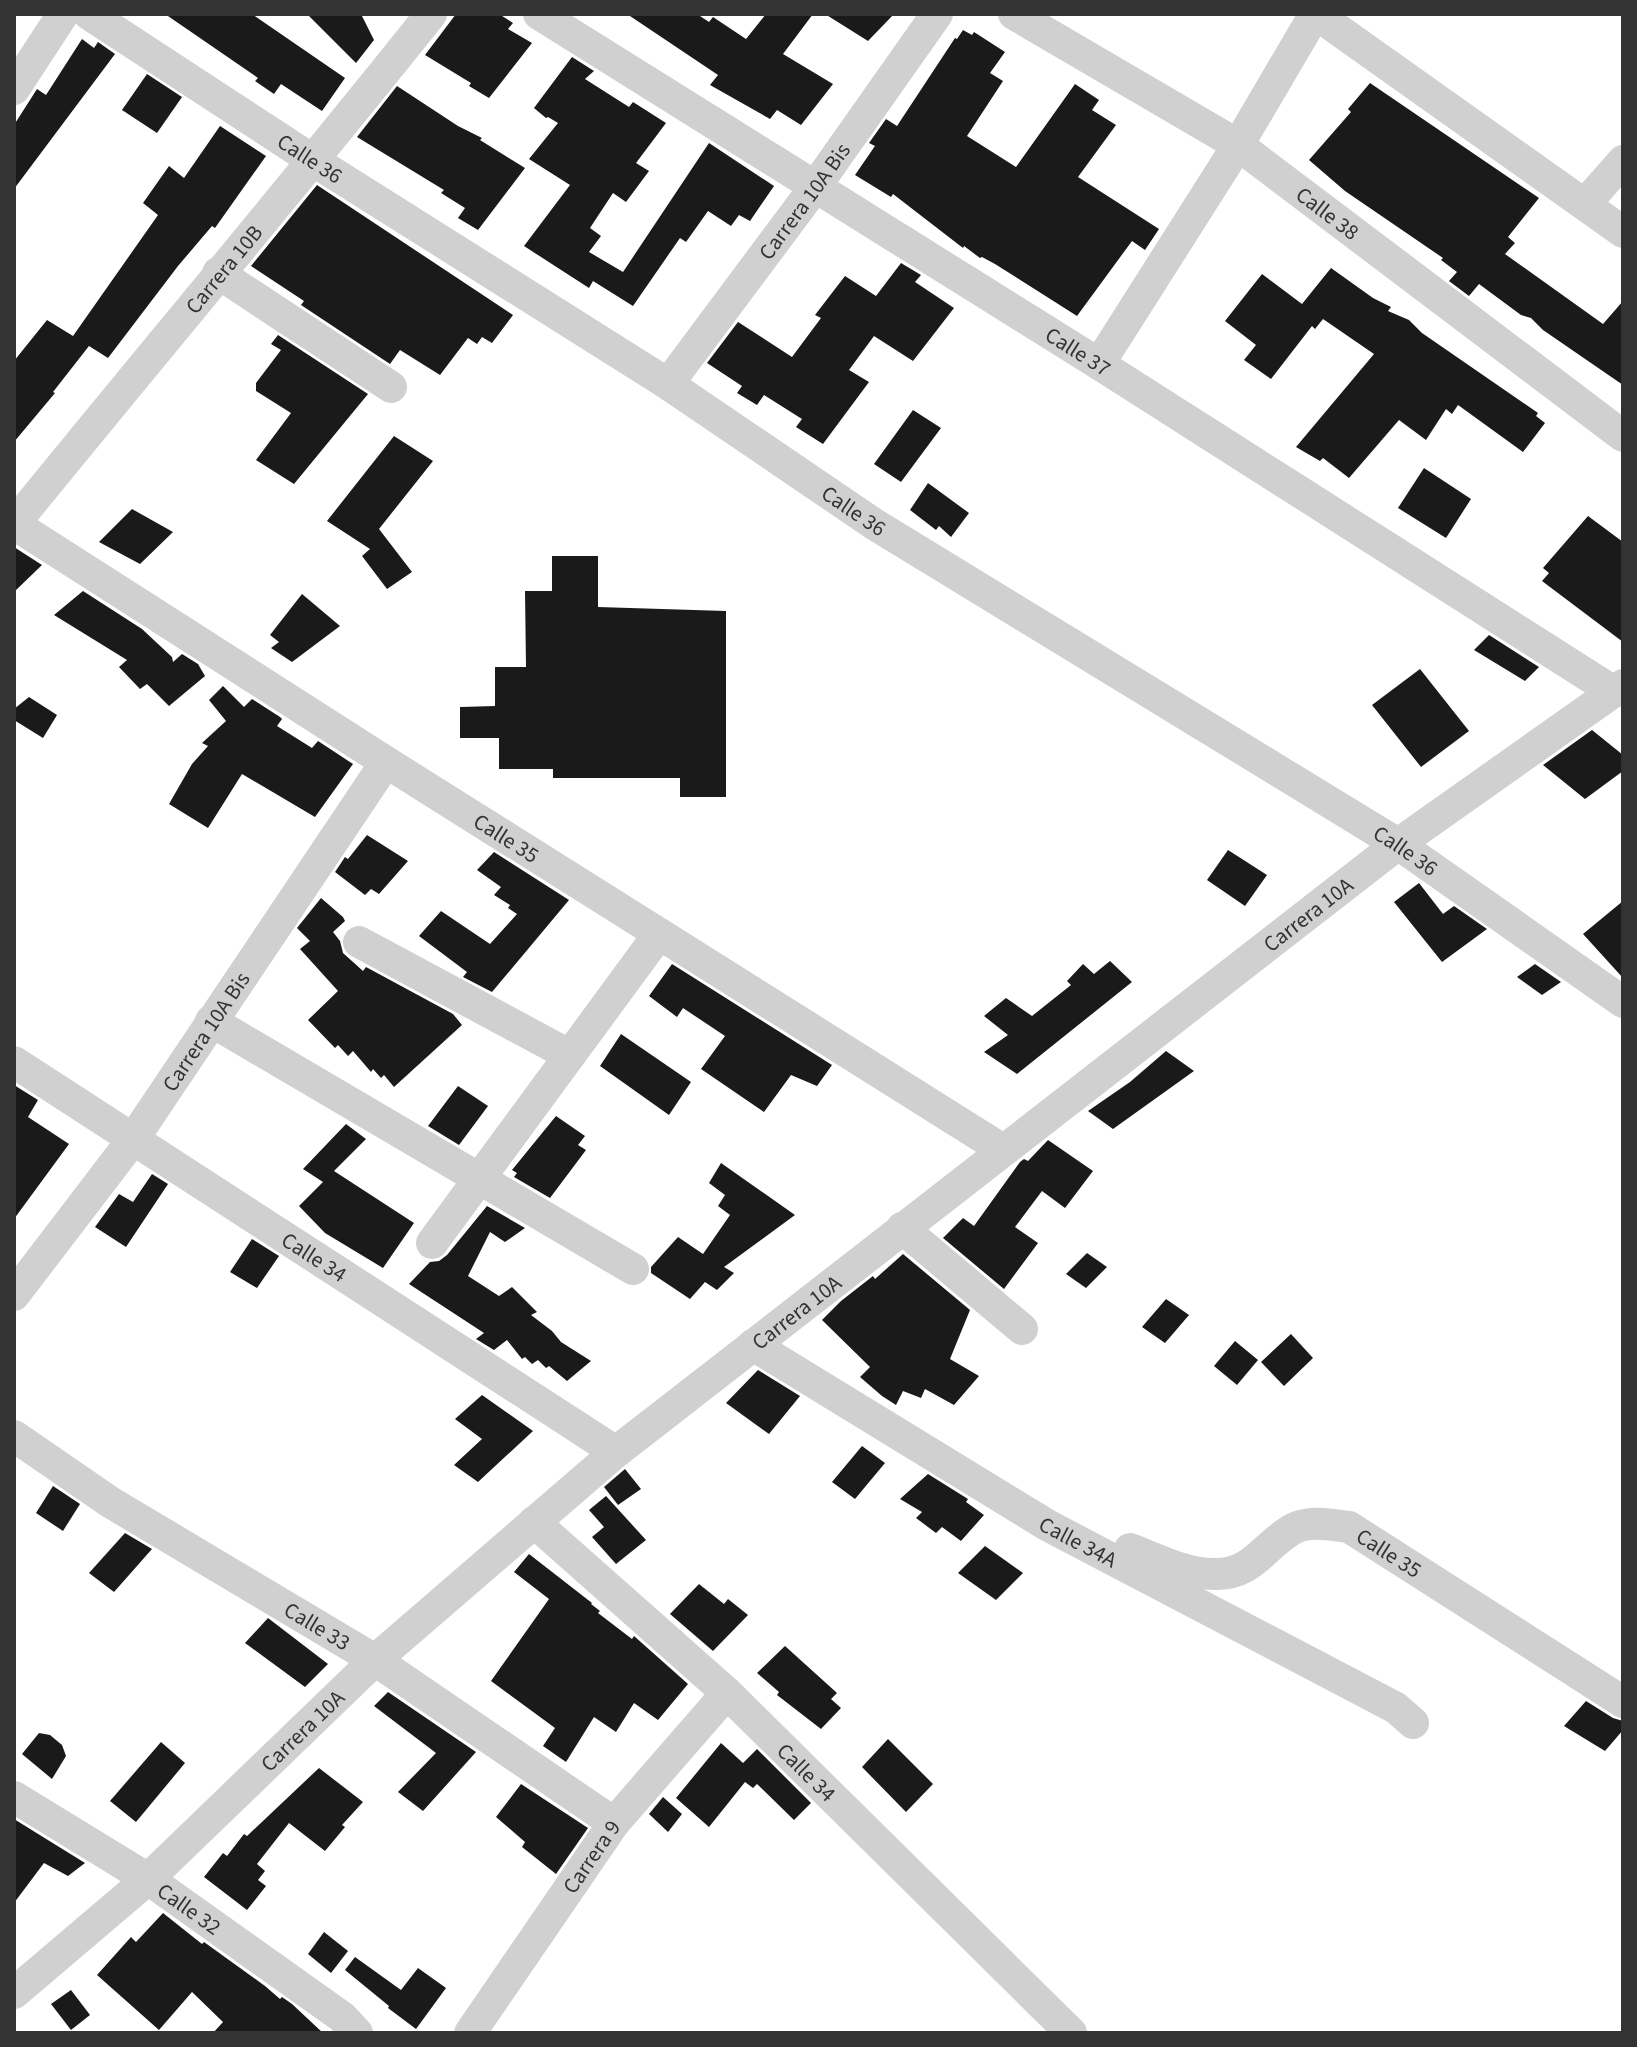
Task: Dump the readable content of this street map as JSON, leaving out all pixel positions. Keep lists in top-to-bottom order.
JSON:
{
  "streets": {
    "street": [
      "Calle 36",
      "Carrera 10A Bis",
      "Calle 38",
      "Carrera 10B",
      "Calle 37",
      "Calle 35",
      "Carrera 10A",
      "Calle 34",
      "Calle 34A",
      "Calle 33",
      "Carrera 9",
      "Calle 32"
    ]
  },
  "crossings": [
    ["Calle 36", "Carrera 10A Bis"],
    ["Calle 36", "Carrera 10B"],
    ["Calle 36", "Carrera 10A"],
    ["Carrera 10A Bis", "Calle 37"],
    ["Carrera 10A Bis", "Calle 35"],
    ["Carrera 10A Bis", "Calle 34"],
    ["Carrera 10B", "Calle 35"],
    ["Calle 37", "Carrera 10A"],
    ["Calle 35", "Carrera 10A"],
    ["Calle 35", "Calle 34A"],
    ["Carrera 10A", "Calle 34"],
    ["Carrera 10A", "Calle 34A"],
    ["Carrera 10A", "Calle 33"],
    ["Carrera 10A", "Calle 32"],
    ["Calle 34", "Carrera 9"],
    ["Calle 33", "Carrera 9"]
  ]
}
